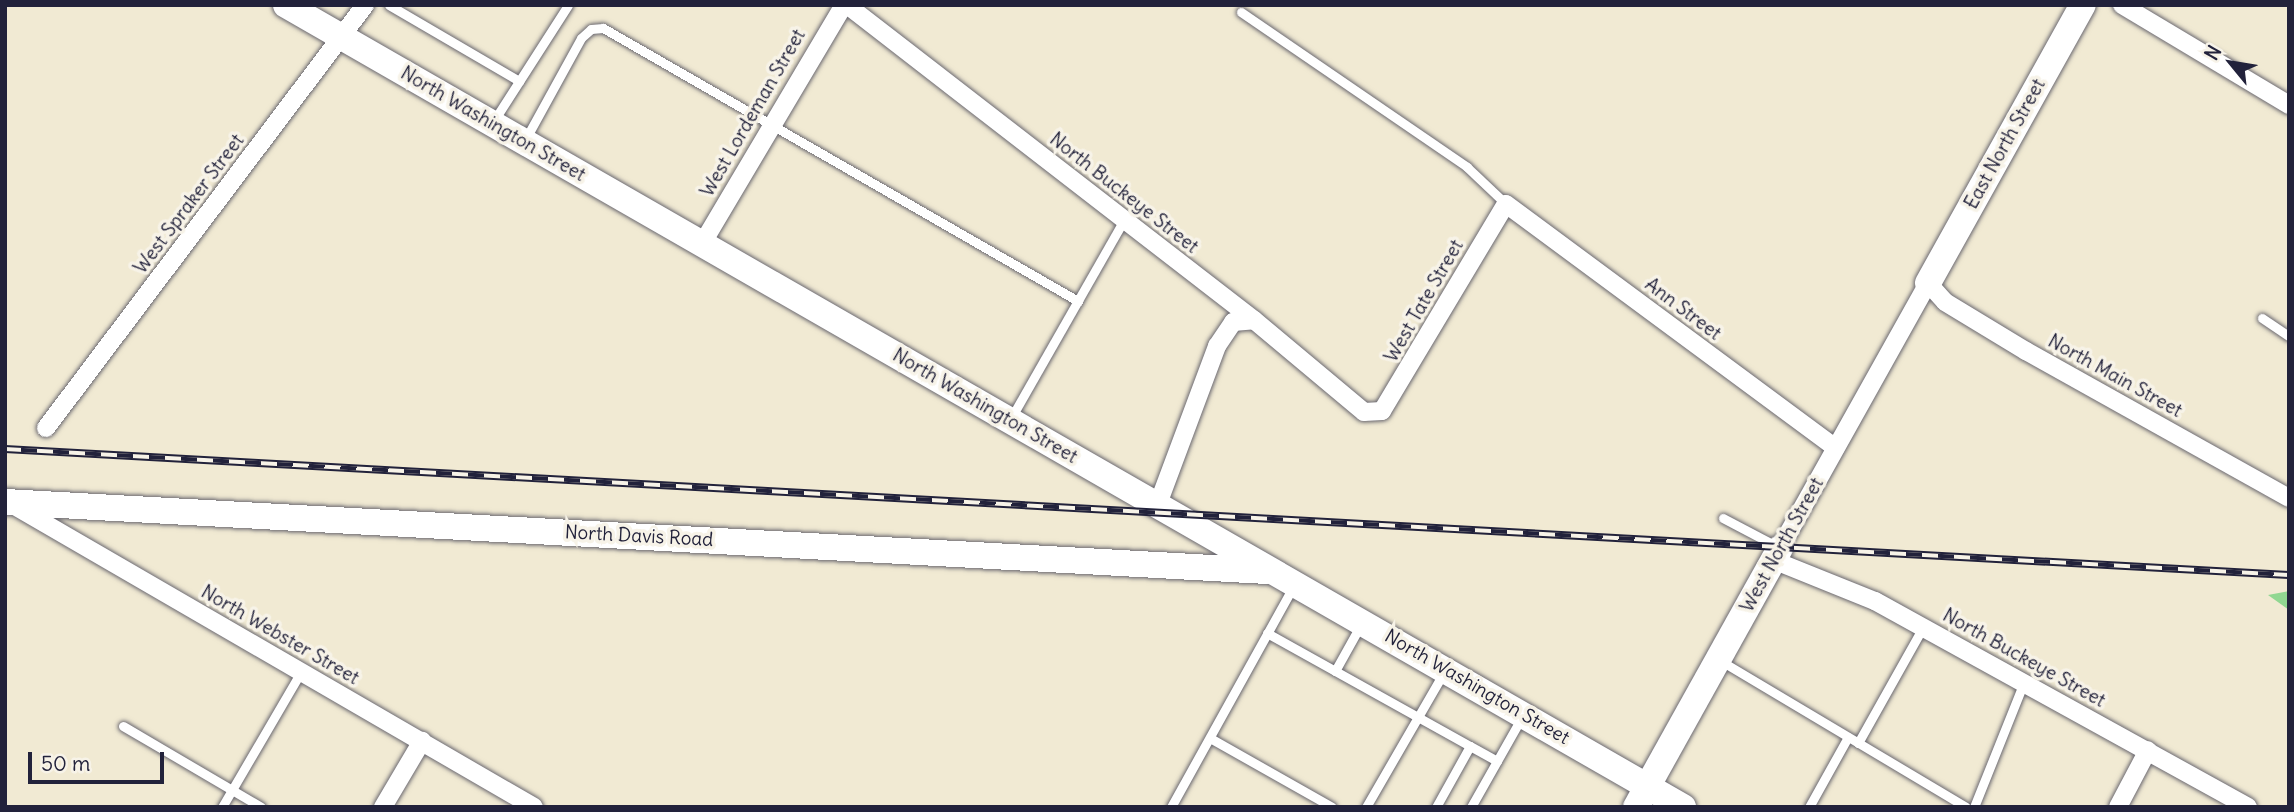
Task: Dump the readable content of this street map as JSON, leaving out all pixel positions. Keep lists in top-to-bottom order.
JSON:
{
  "streets": {
    "street": [
      "West Lordeman Street",
      "North Washington Street",
      "East North Street",
      "North Buckeye Street",
      "West Spraker Street",
      "West Tate Street",
      "Ann Street",
      "North Main Street",
      "North Davis Road",
      "West North Street",
      "North Webster Street"
    ]
  },
  "crossings": [
    ["West Lordeman Street", "North Washington Street"],
    ["West Lordeman Street", "North Buckeye Street"],
    ["North Washington Street", "West Spraker Street"],
    ["North Washington Street", "North Davis Road"],
    ["North Washington Street", "West North Street"],
    ["East North Street", "North Main Street"],
    ["East North Street", "West North Street"],
    ["North Buckeye Street", "West Tate Street"],
    ["North Buckeye Street", "West North Street"],
    ["West Tate Street", "Ann Street"],
    ["Ann Street", "West North Street"],
    ["North Main Street", "West North Street"],
    ["North Davis Road", "North Webster Street"]
  ],
  "scale_bar": "50 m",
  "north": "top left"
}
